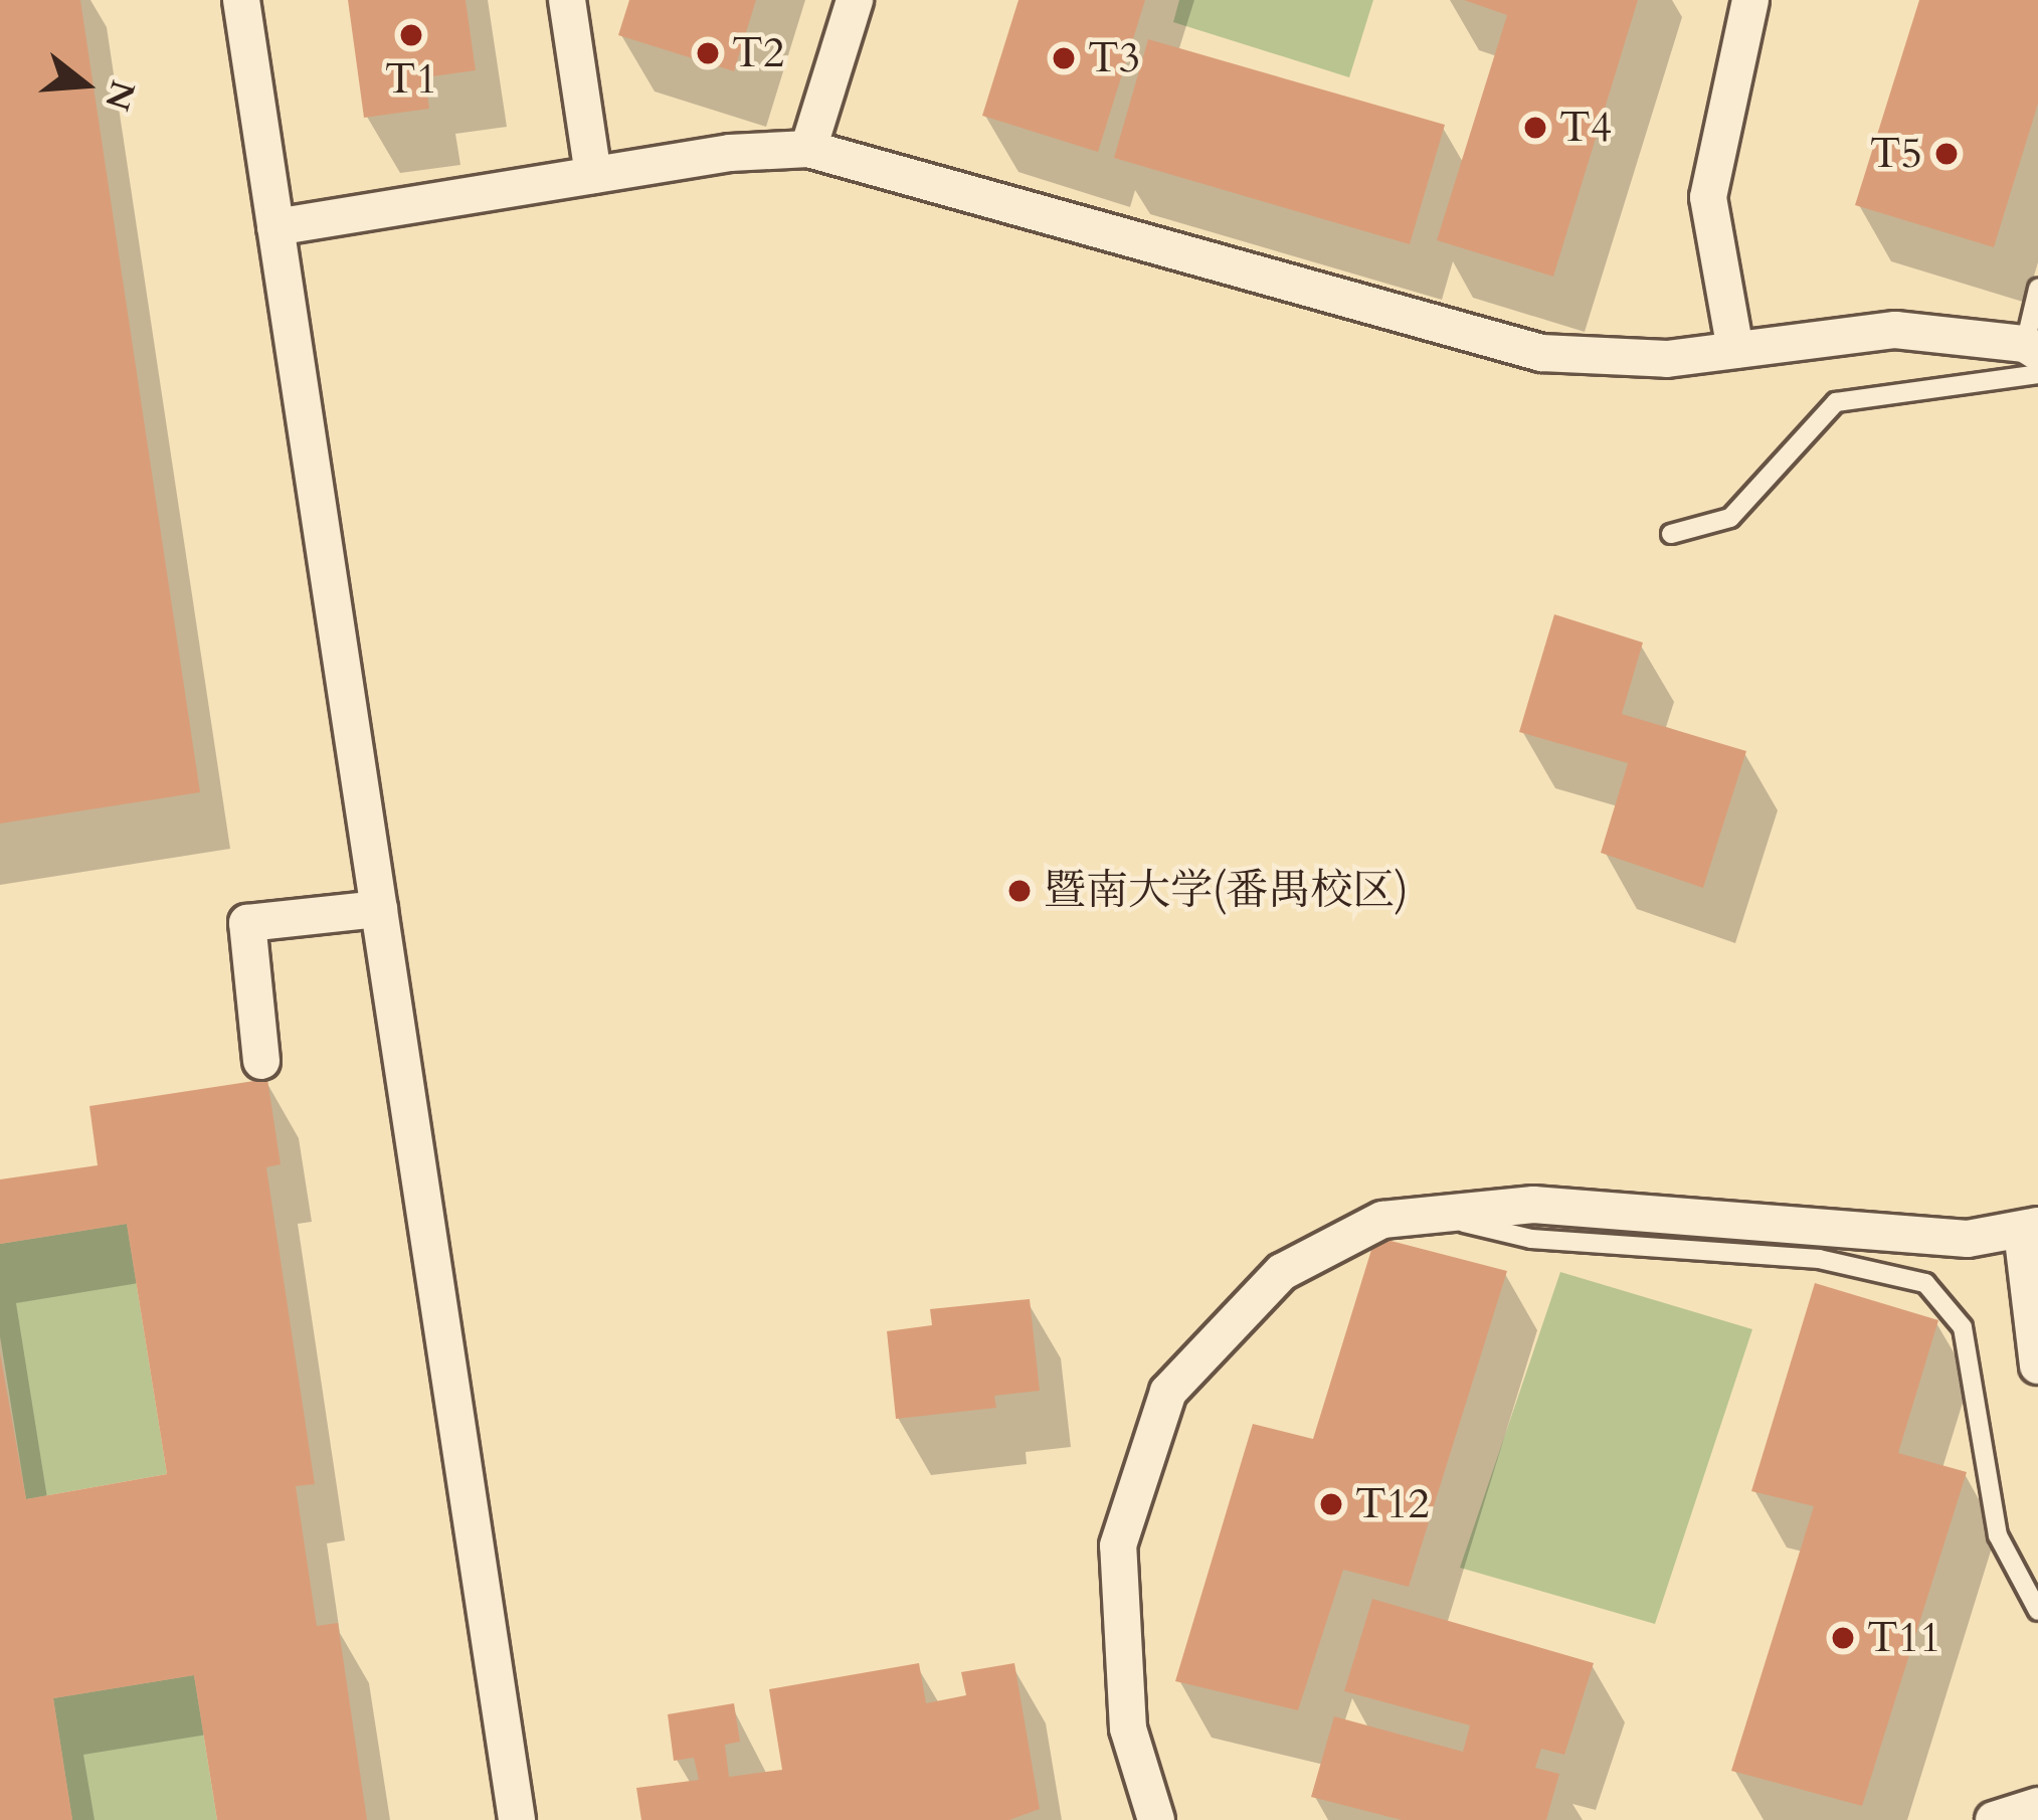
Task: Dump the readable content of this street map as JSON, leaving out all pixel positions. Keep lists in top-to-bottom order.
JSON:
{
  "places": [
    "T1",
    "T2",
    "T3",
    "T4",
    "T5",
    "暨南大学(番禺校区)",
    "T12",
    "T11"
  ],
  "north": "right"
}
